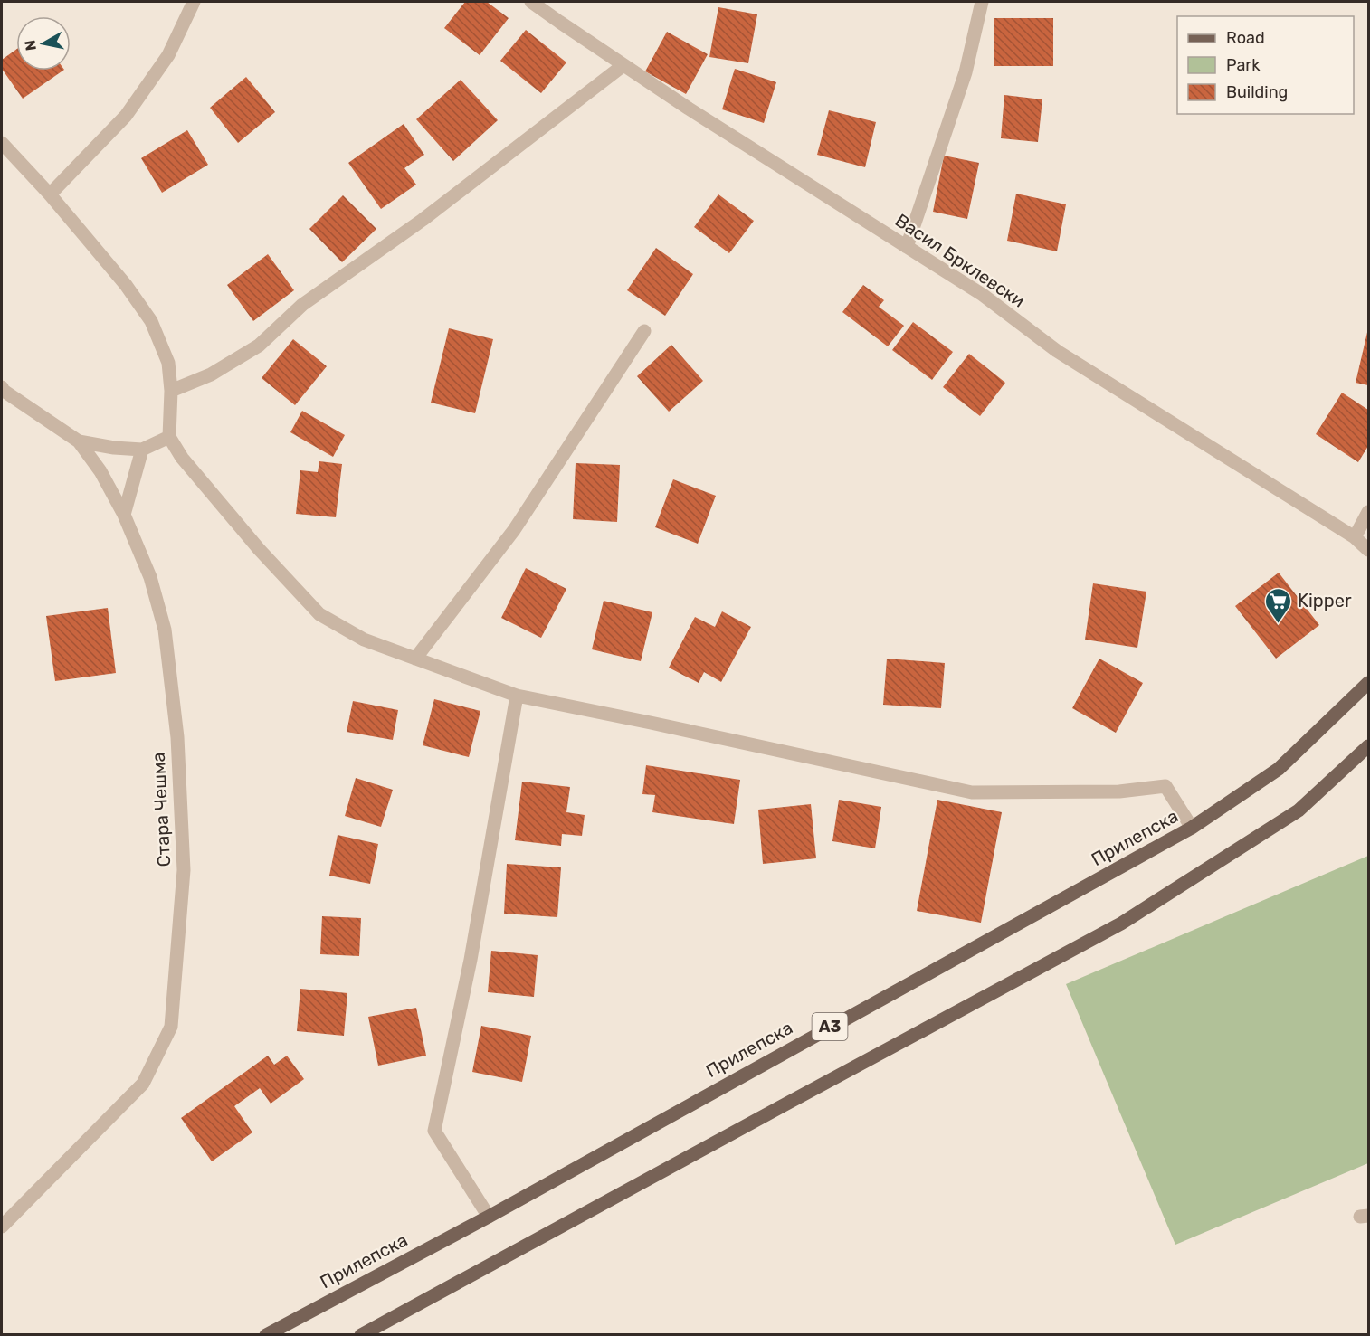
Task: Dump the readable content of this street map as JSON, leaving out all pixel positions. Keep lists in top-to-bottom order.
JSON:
{
  "streets": {
    "main road": ["Прилепска", "A3"],
    "street": ["Васил Брклевски", "Стара Чешма"]
  },
  "places": {
    "supermarket": ["Kipper"]
  },
  "legend": ["Road", "Park", "Building"],
  "north": "left"
}
